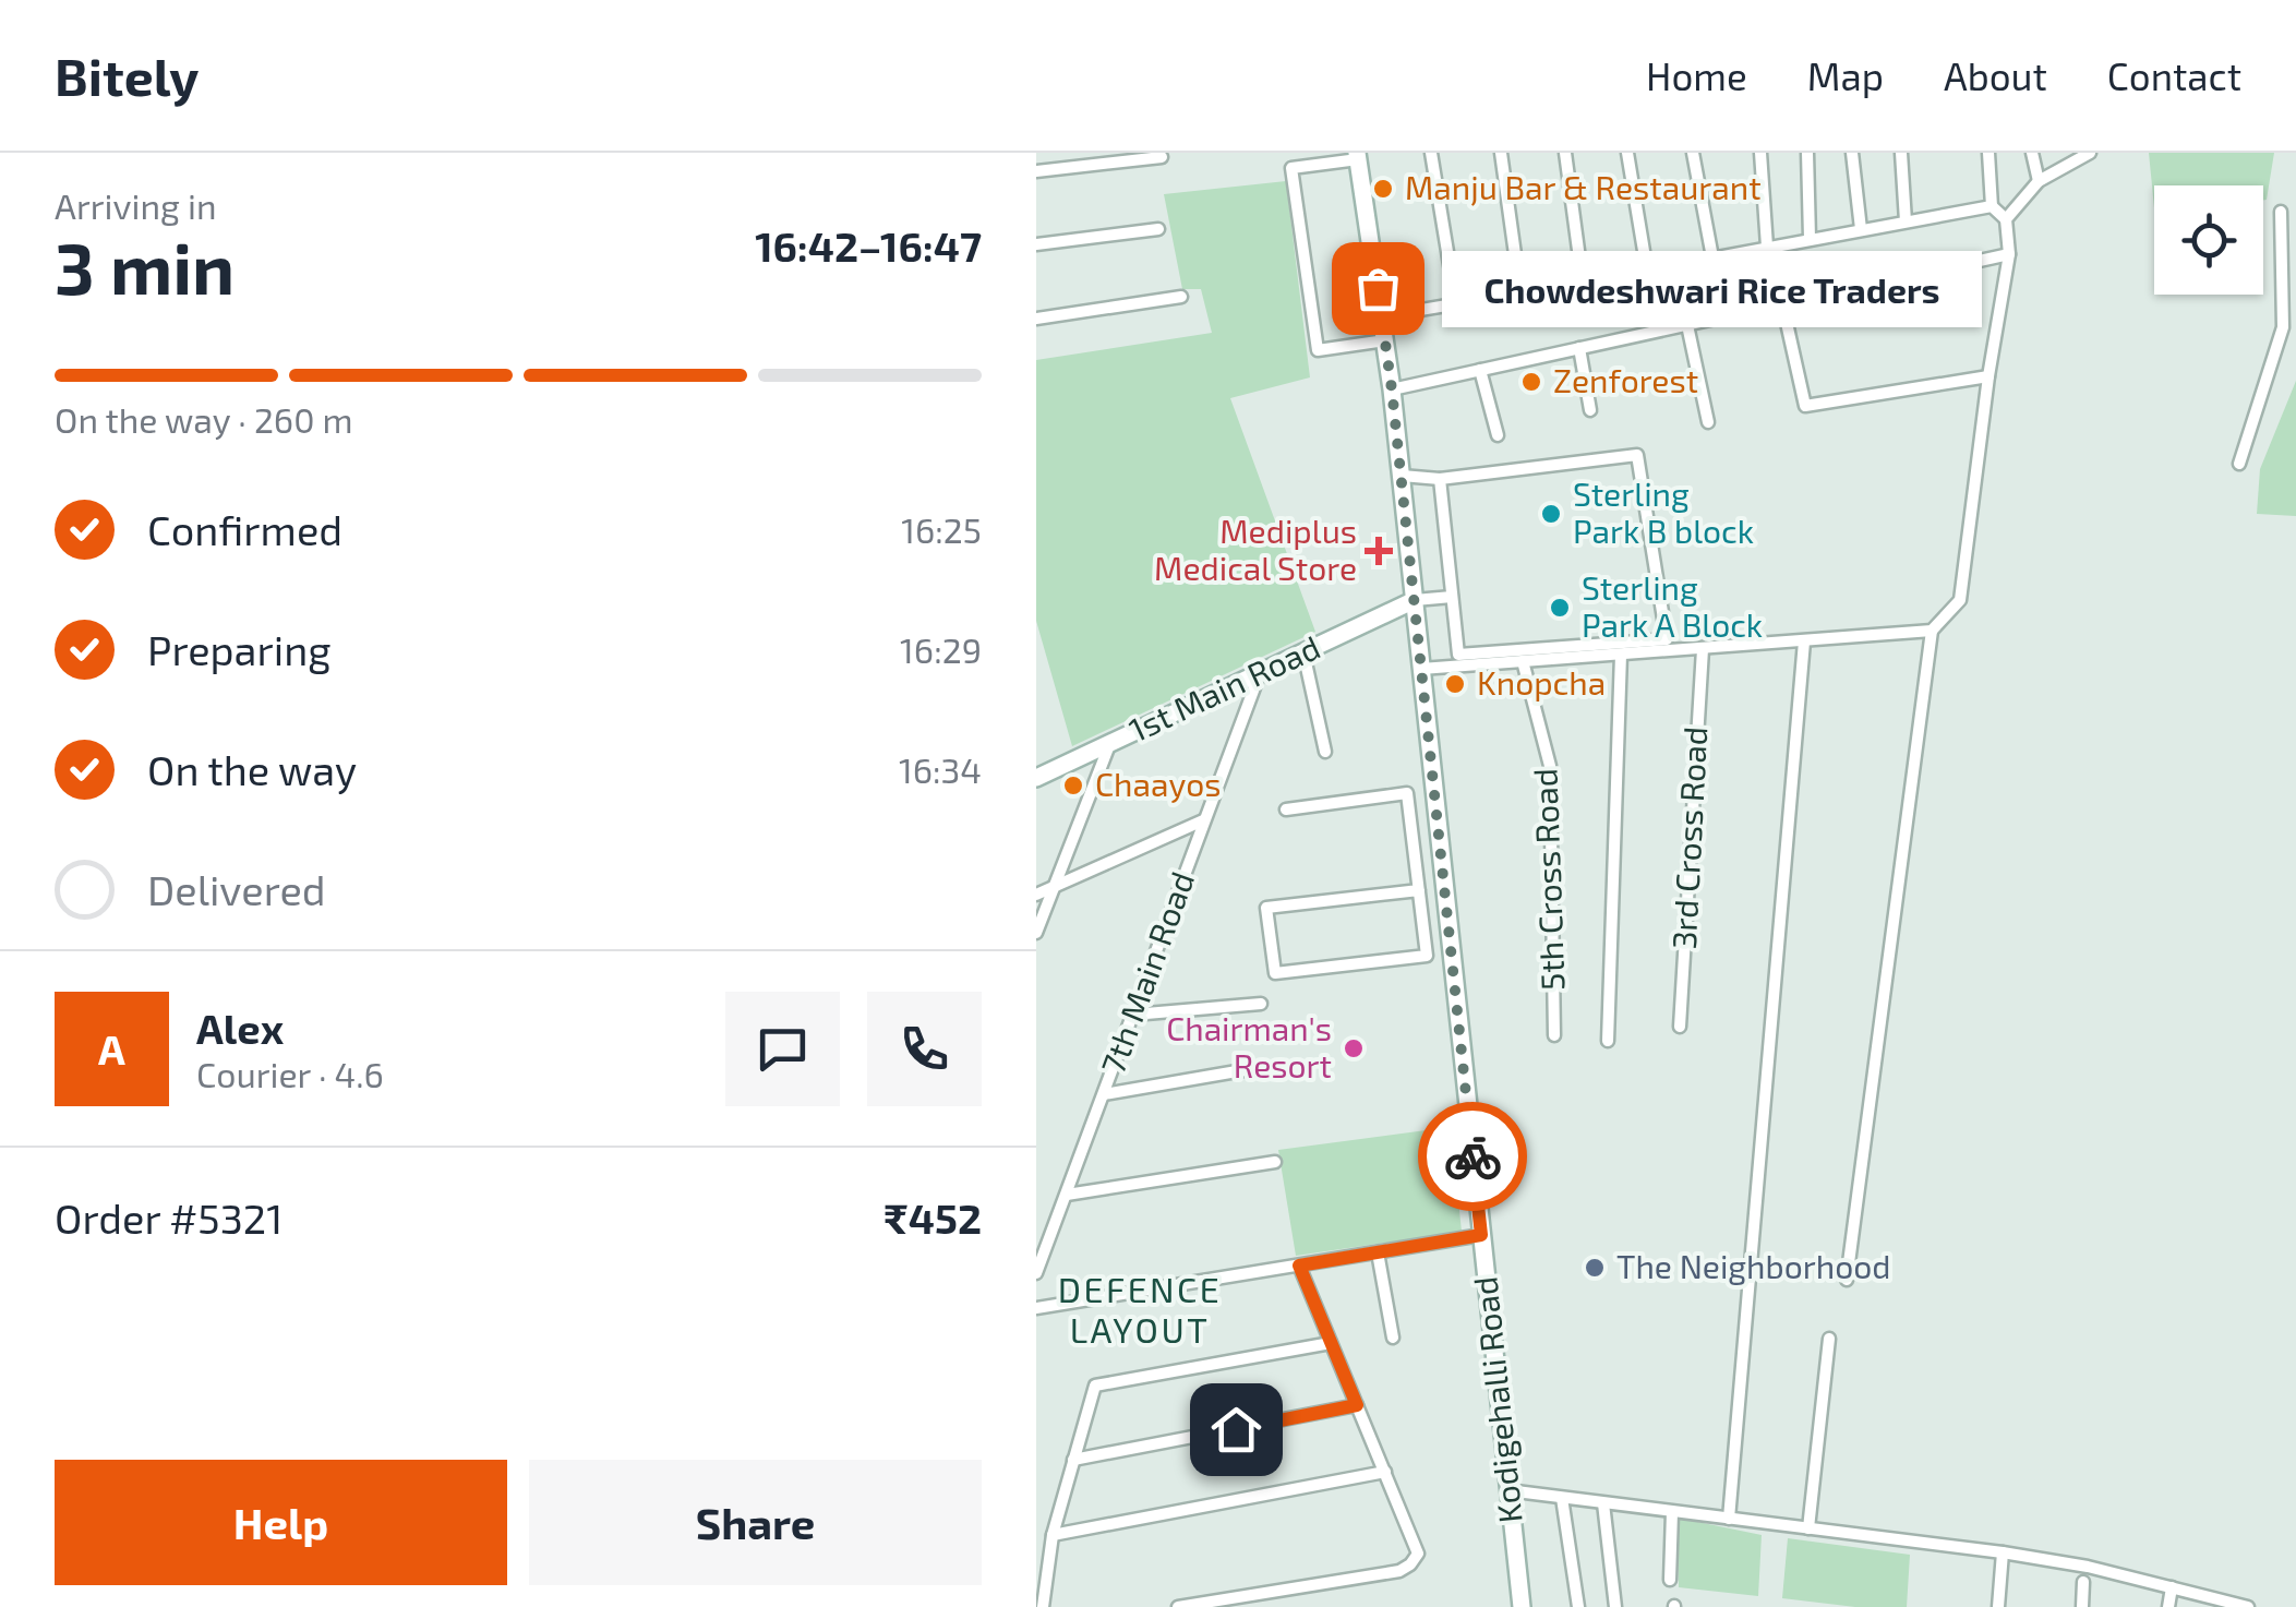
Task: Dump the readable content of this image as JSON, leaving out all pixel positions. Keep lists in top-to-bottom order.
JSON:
{
  "streets": {
    "main road": ["1st Main Road", "Kodigehalli Road"],
    "street": ["3rd Cross Road", "5th Cross Road", "7th Main Road"]
  },
  "crossings": [
    ["1st Main Road", "7th Main Road"],
    ["1st Main Road", "Kodigehalli Road"]
  ],
  "districts": ["DEFENCE LAYOUT"],
  "places": {
    "other": [
      "Manju Bar & Restaurant",
      "Chowdeshwari Rice Traders",
      "Zenforest",
      "Sterling Park B block",
      "Sterling Park A Block",
      "Knopcha",
      "Chaayos",
      "Chairman's Resort",
      "The Neighborhood"
    ],
    "health": ["Mediplus Medical Store"]
  },
  "page": {
    "header": "Bitely",
    "nav": [
      "Home",
      "Map",
      "About",
      "Contact"
    ],
    "heading": ["3 min", "Arriving in", "16:42–16:47"],
    "panel": [
      "Alex",
      "Courier · 4.6",
      "Order #5321",
      "₹452"
    ],
    "bubble": "Chowdeshwari Rice Traders",
    "bar": "On the way · 260 m",
    "list": [
      ["Confirmed", "16:25"],
      ["Preparing", "16:29"],
      ["On the way", "16:34"],
      "Delivered"
    ],
    "round": "A",
    "buttons": ["Help", "Share"]
  }
}
